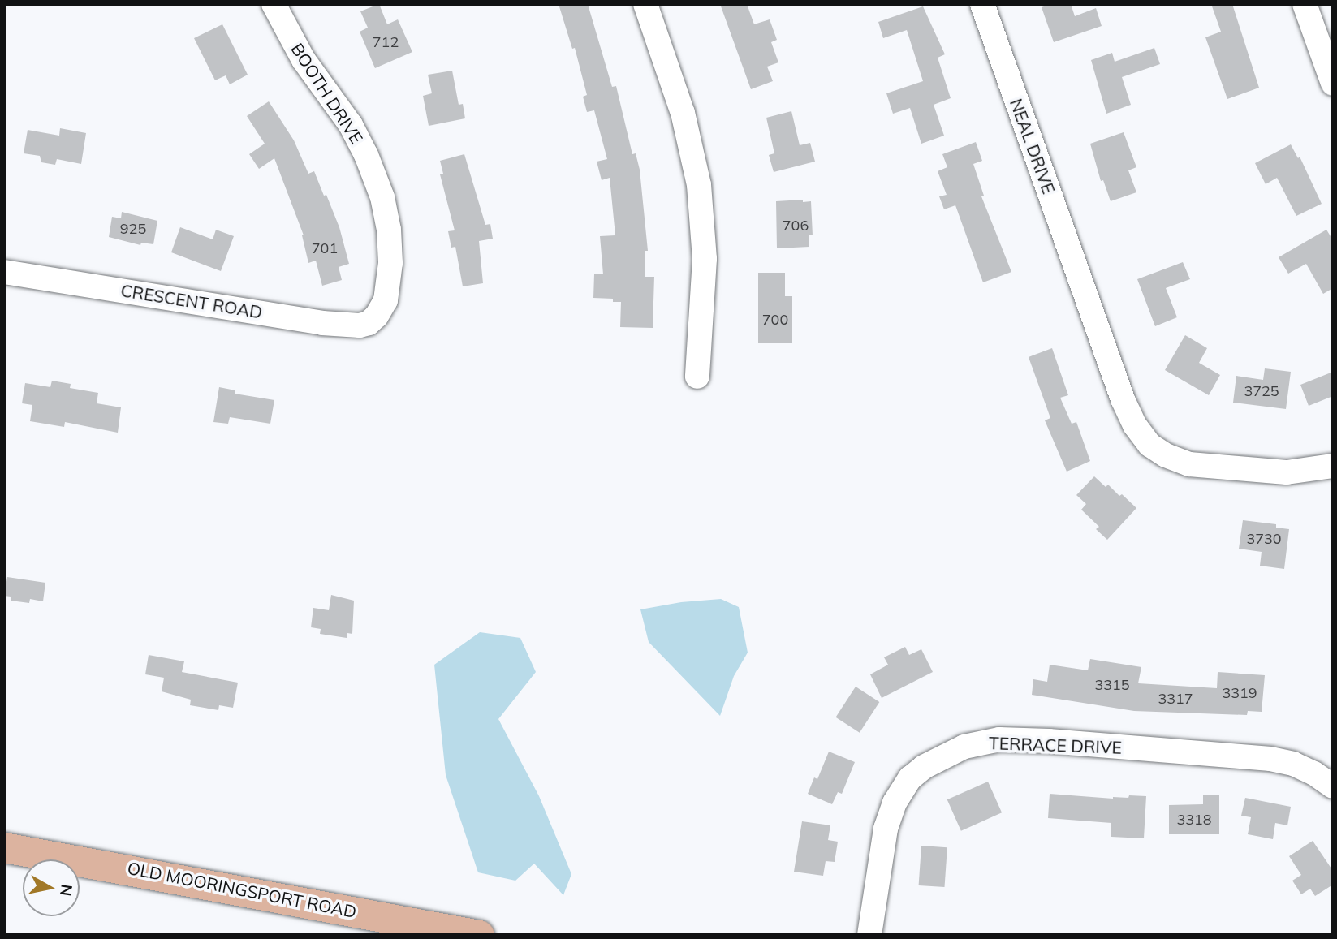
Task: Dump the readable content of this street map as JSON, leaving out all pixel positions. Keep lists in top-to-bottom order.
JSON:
{
  "streets": {
    "main road": ["OLD MOORINGSPORT ROAD"],
    "street": [
      "BOOTH DRIVE",
      "NEAL DRIVE",
      "CRESCENT ROAD",
      "TERRACE DRIVE"
    ]
  },
  "crossings": [
    ["BOOTH DRIVE", "CRESCENT ROAD"]
  ],
  "house_numbers": [
    "712",
    "706",
    "925",
    "701",
    "700",
    "3725",
    "3730",
    "3315",
    "3319",
    "3317",
    "3318"
  ],
  "north": "right"
}
